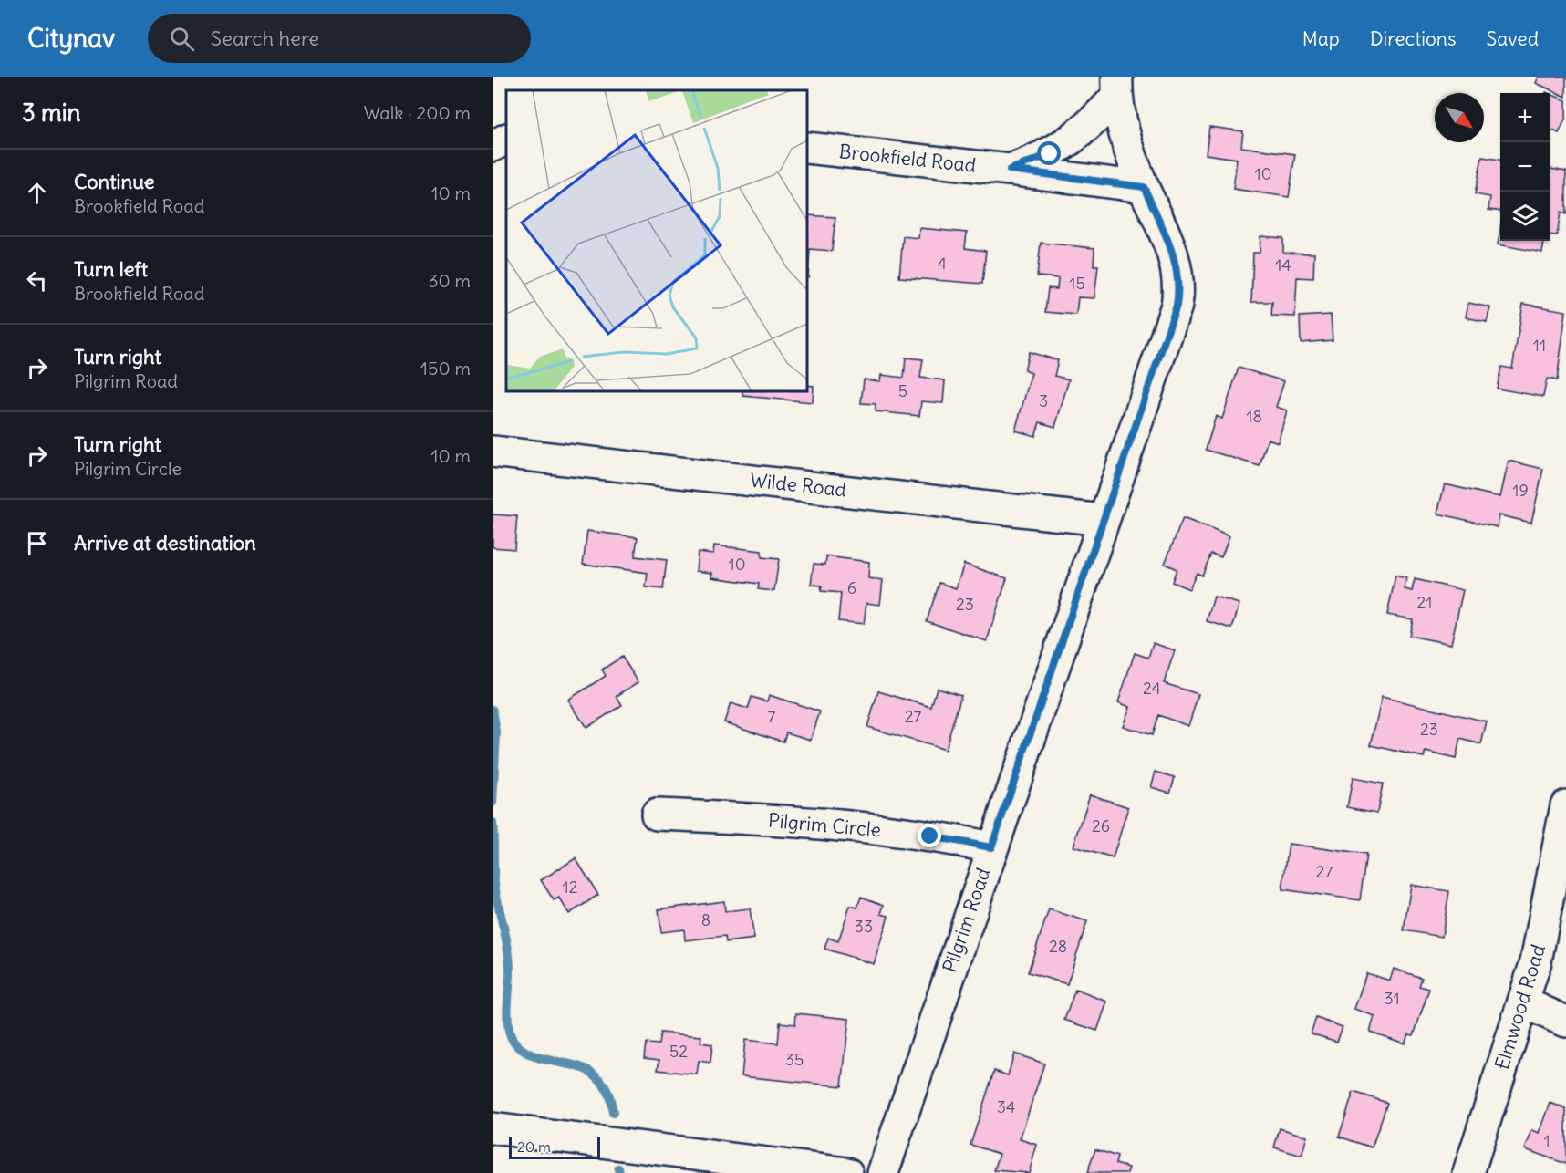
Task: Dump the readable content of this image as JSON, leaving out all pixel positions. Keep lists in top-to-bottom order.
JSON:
{
  "streets": {
    "street": [
      "Brookfield Road",
      "Wilde Road",
      "Pilgrim Circle",
      "Pilgrim Road",
      "Elmwood Road"
    ]
  },
  "crossings": [
    ["Brookfield Road", "Pilgrim Road"],
    ["Wilde Road", "Pilgrim Road"],
    ["Pilgrim Circle", "Pilgrim Road"]
  ],
  "house_numbers": [
    "10",
    "4",
    "14",
    "15",
    "11",
    "5",
    "3",
    "18",
    "19",
    "10",
    "6",
    "21",
    "23",
    "24",
    "7",
    "27",
    "23",
    "26",
    "27",
    "12",
    "8",
    "33",
    "28",
    "31",
    "52",
    "35",
    "34",
    "1"
  ],
  "scale_bar": "20 m",
  "north": "bottom right",
  "page": {
    "header": "Citynav",
    "search": "Search here",
    "nav": ["Map", "Directions", "Saved"],
    "heading": ["3 min", "Walk · 200 m"],
    "map_buttons": ["+", "−"],
    "list": [
      ["Continue", "Brookfield Road", "10 m"],
      ["Turn left", "Brookfield Road", "30 m"],
      ["Turn right", "Pilgrim Road", "150 m"],
      ["Turn right", "Pilgrim Circle", "10 m"],
      "Arrive at destination"
    ],
    "scale": "20 m"
  }
}
